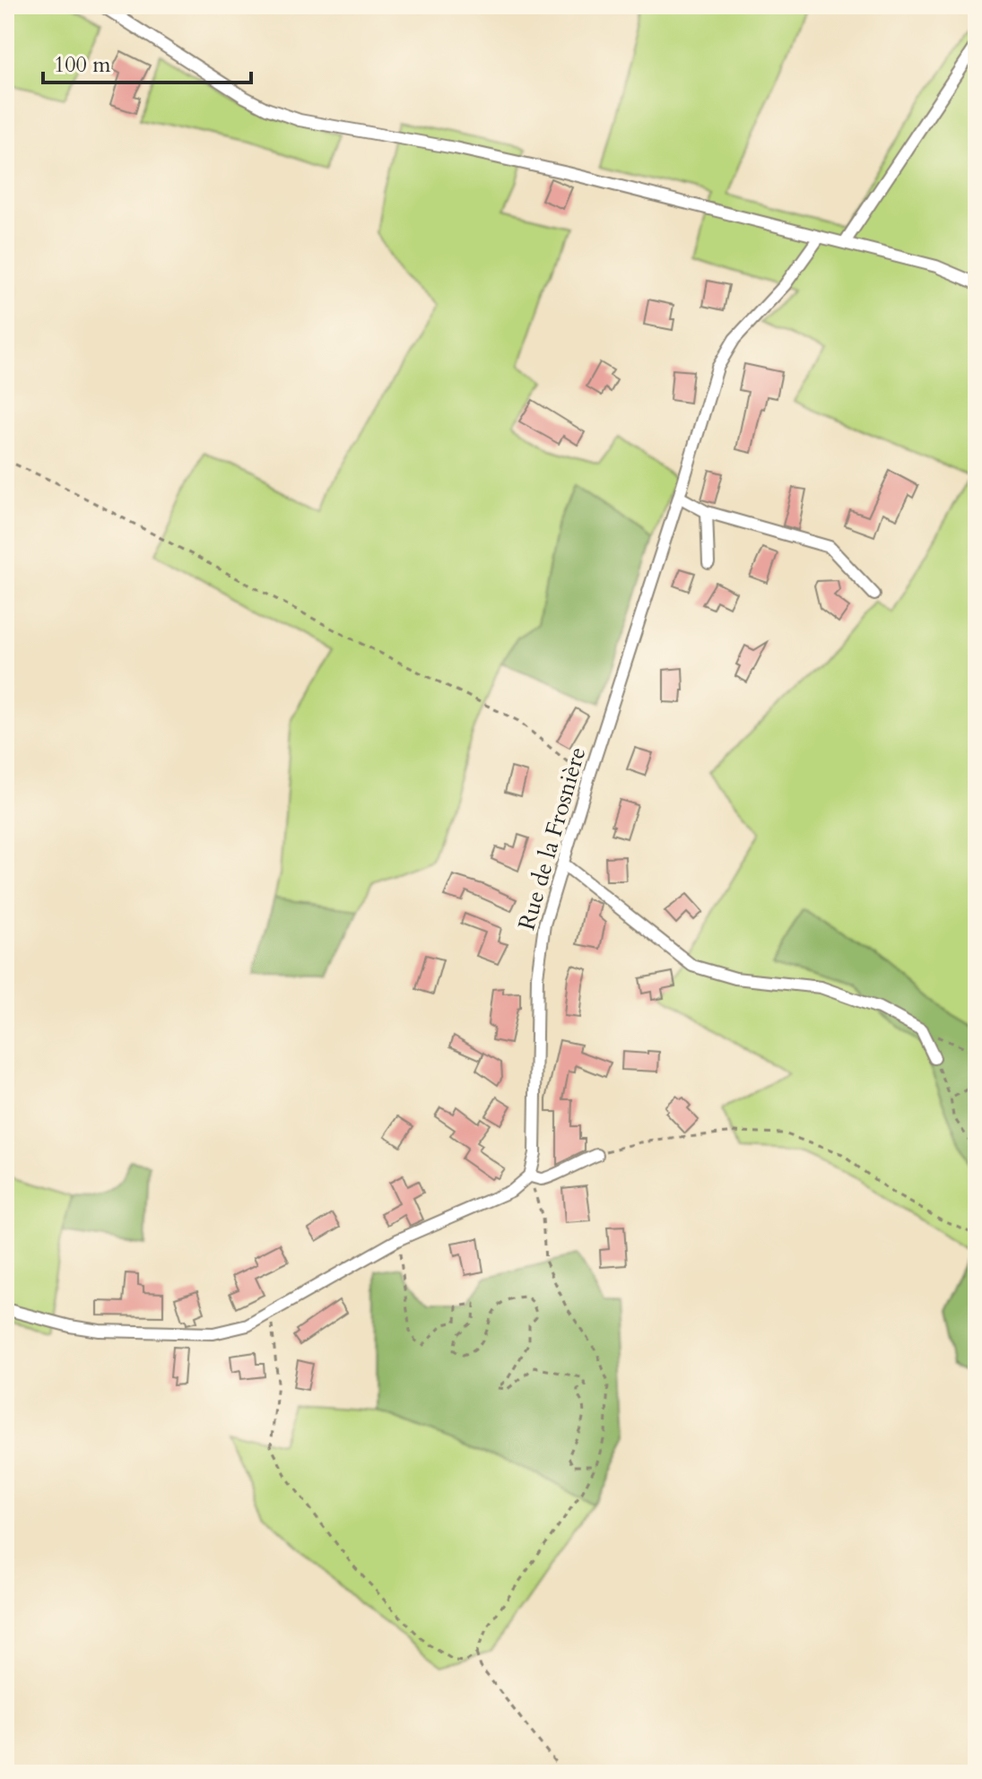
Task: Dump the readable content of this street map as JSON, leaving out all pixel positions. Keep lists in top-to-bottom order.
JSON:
{
  "streets": {
    "street": ["Rue de la Frosnière"]
  },
  "scale_bar": "100 m"
}
